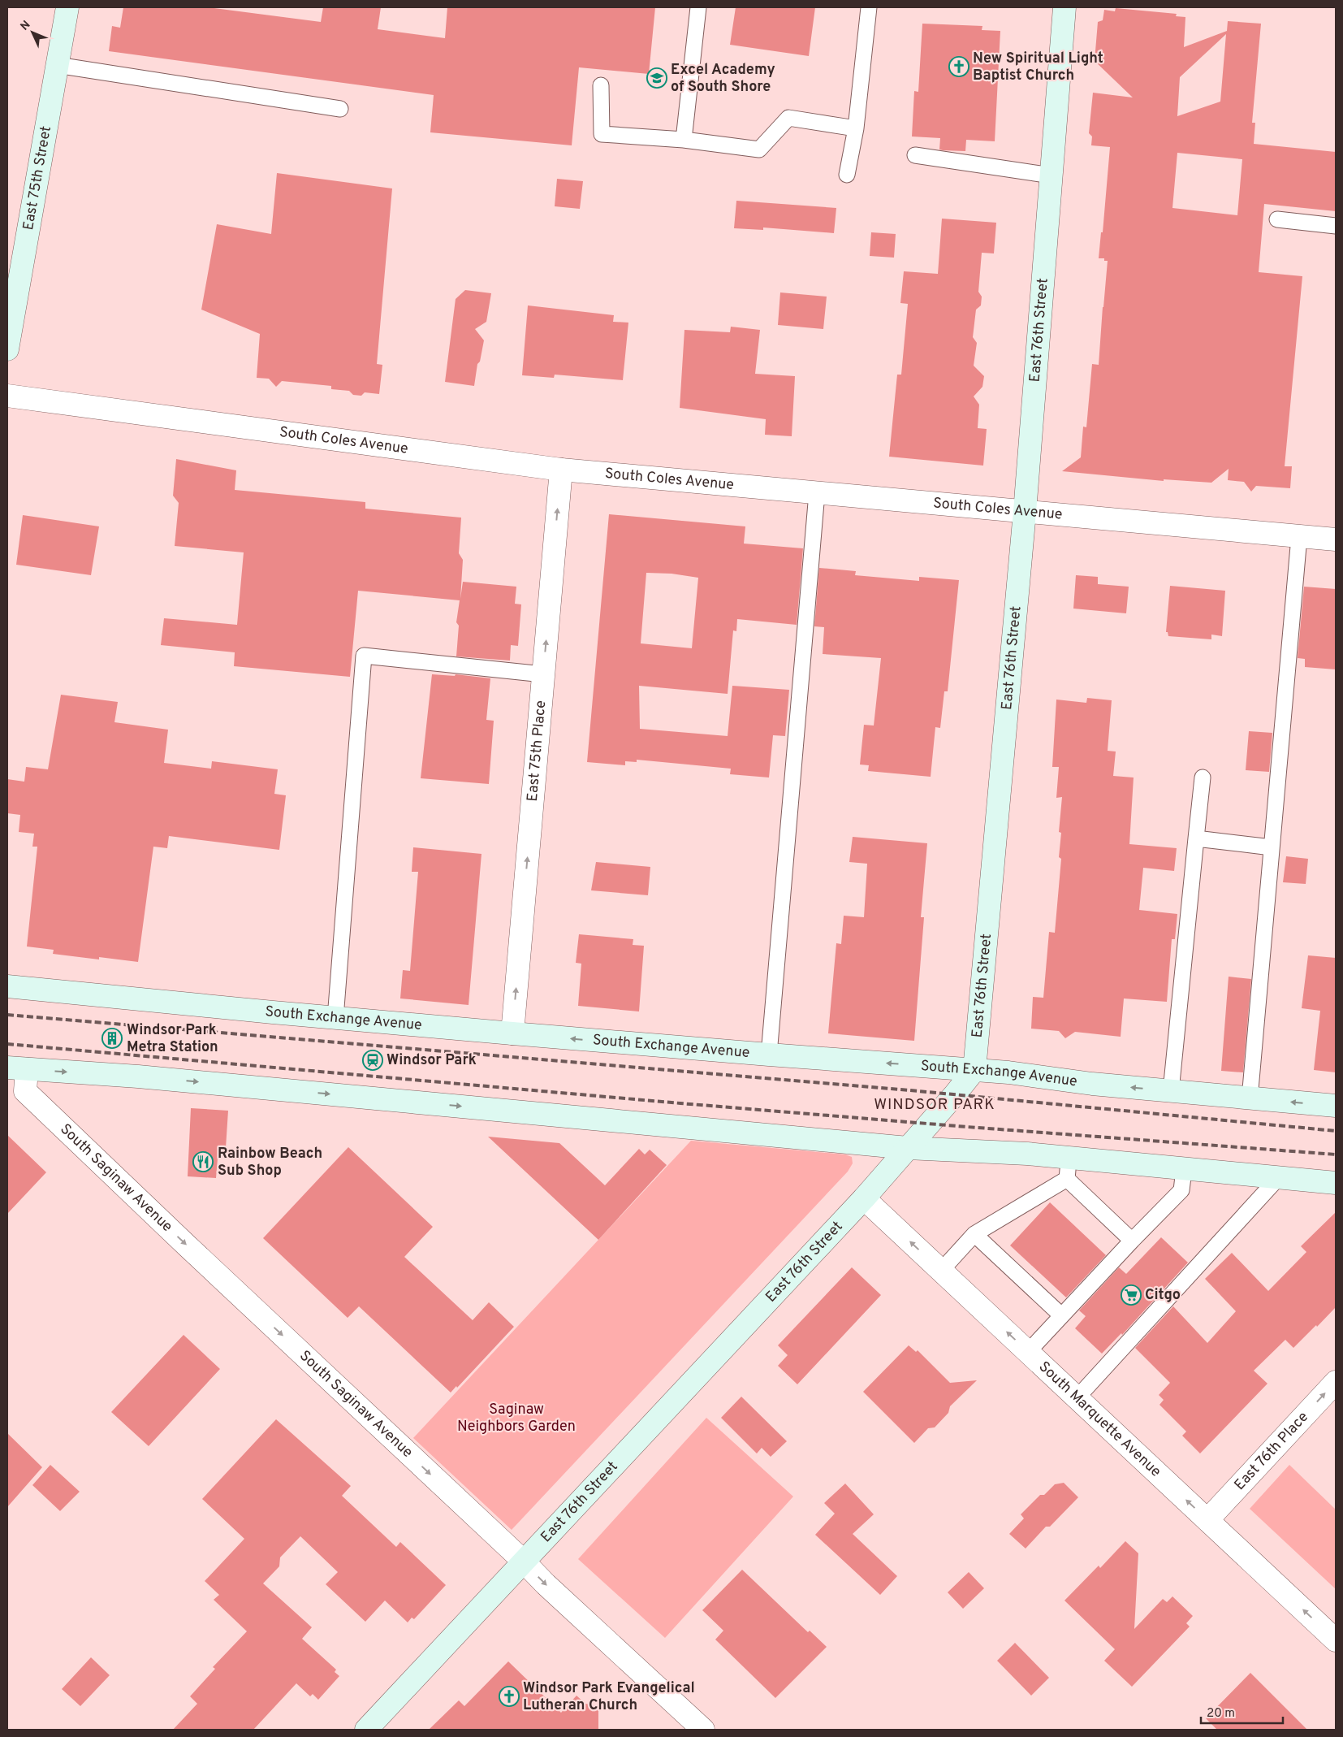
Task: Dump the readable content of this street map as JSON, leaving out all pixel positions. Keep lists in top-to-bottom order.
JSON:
{
  "streets": {
    "street": [
      "East 75th Street",
      "East 76th Street",
      "South Coles Avenue",
      "East 75th Place",
      "South Exchange Avenue",
      "South Saginaw Avenue",
      "South Marquette Avenue",
      "East 76th Place"
    ]
  },
  "crossings": [
    ["East 76th Street", "South Coles Avenue"],
    ["East 76th Street", "South Exchange Avenue"],
    ["East 76th Street", "South Saginaw Avenue"],
    ["East 76th Street", "South Marquette Avenue"],
    ["South Coles Avenue", "East 75th Place"],
    ["East 75th Place", "South Exchange Avenue"],
    ["South Marquette Avenue", "East 76th Place"]
  ],
  "one_way": [
    "East 75th Place",
    "South Saginaw Avenue",
    "South Marquette Avenue",
    "East 76th Place"
  ],
  "districts": ["WINDSOR PARK"],
  "parks": ["Saginaw Neighbors Garden"],
  "places": {
    "church": ["New Spiritual Light Baptist Church", "Windsor Park Evangelical Lutheran Church"],
    "school or university": ["Excel Academy of South Shore"],
    "building": ["Windsor Park Metra Station"],
    "station": ["Windsor Park"],
    "restaurant": ["Rainbow Beach Sub Shop"],
    "supermarket": ["Citgo"]
  },
  "scale_bar": "20 m",
  "north": "top left"
}
